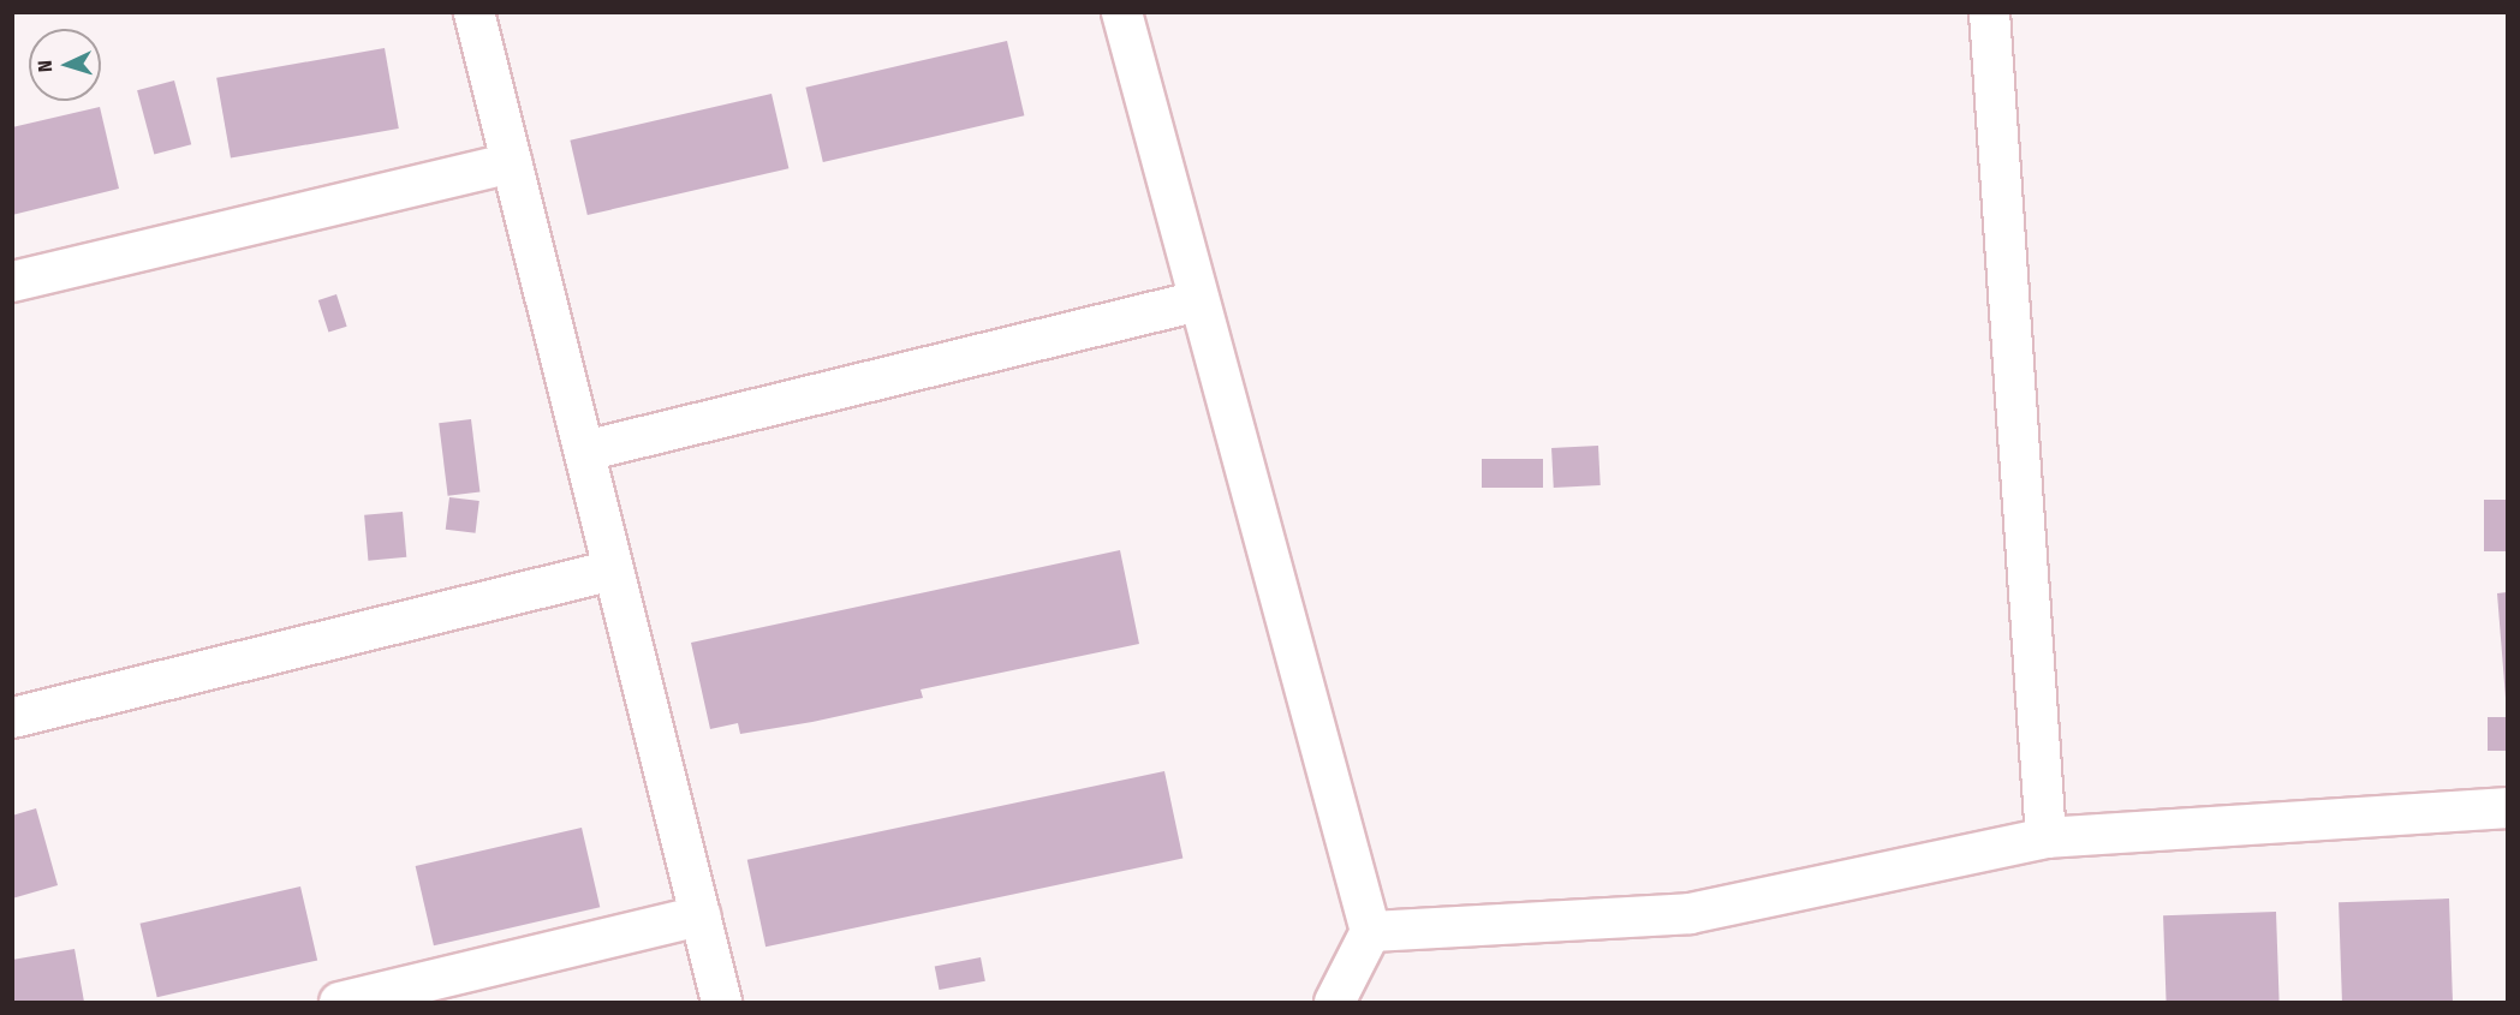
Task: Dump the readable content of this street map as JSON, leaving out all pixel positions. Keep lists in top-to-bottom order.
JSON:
{
  "north": "left"
}
